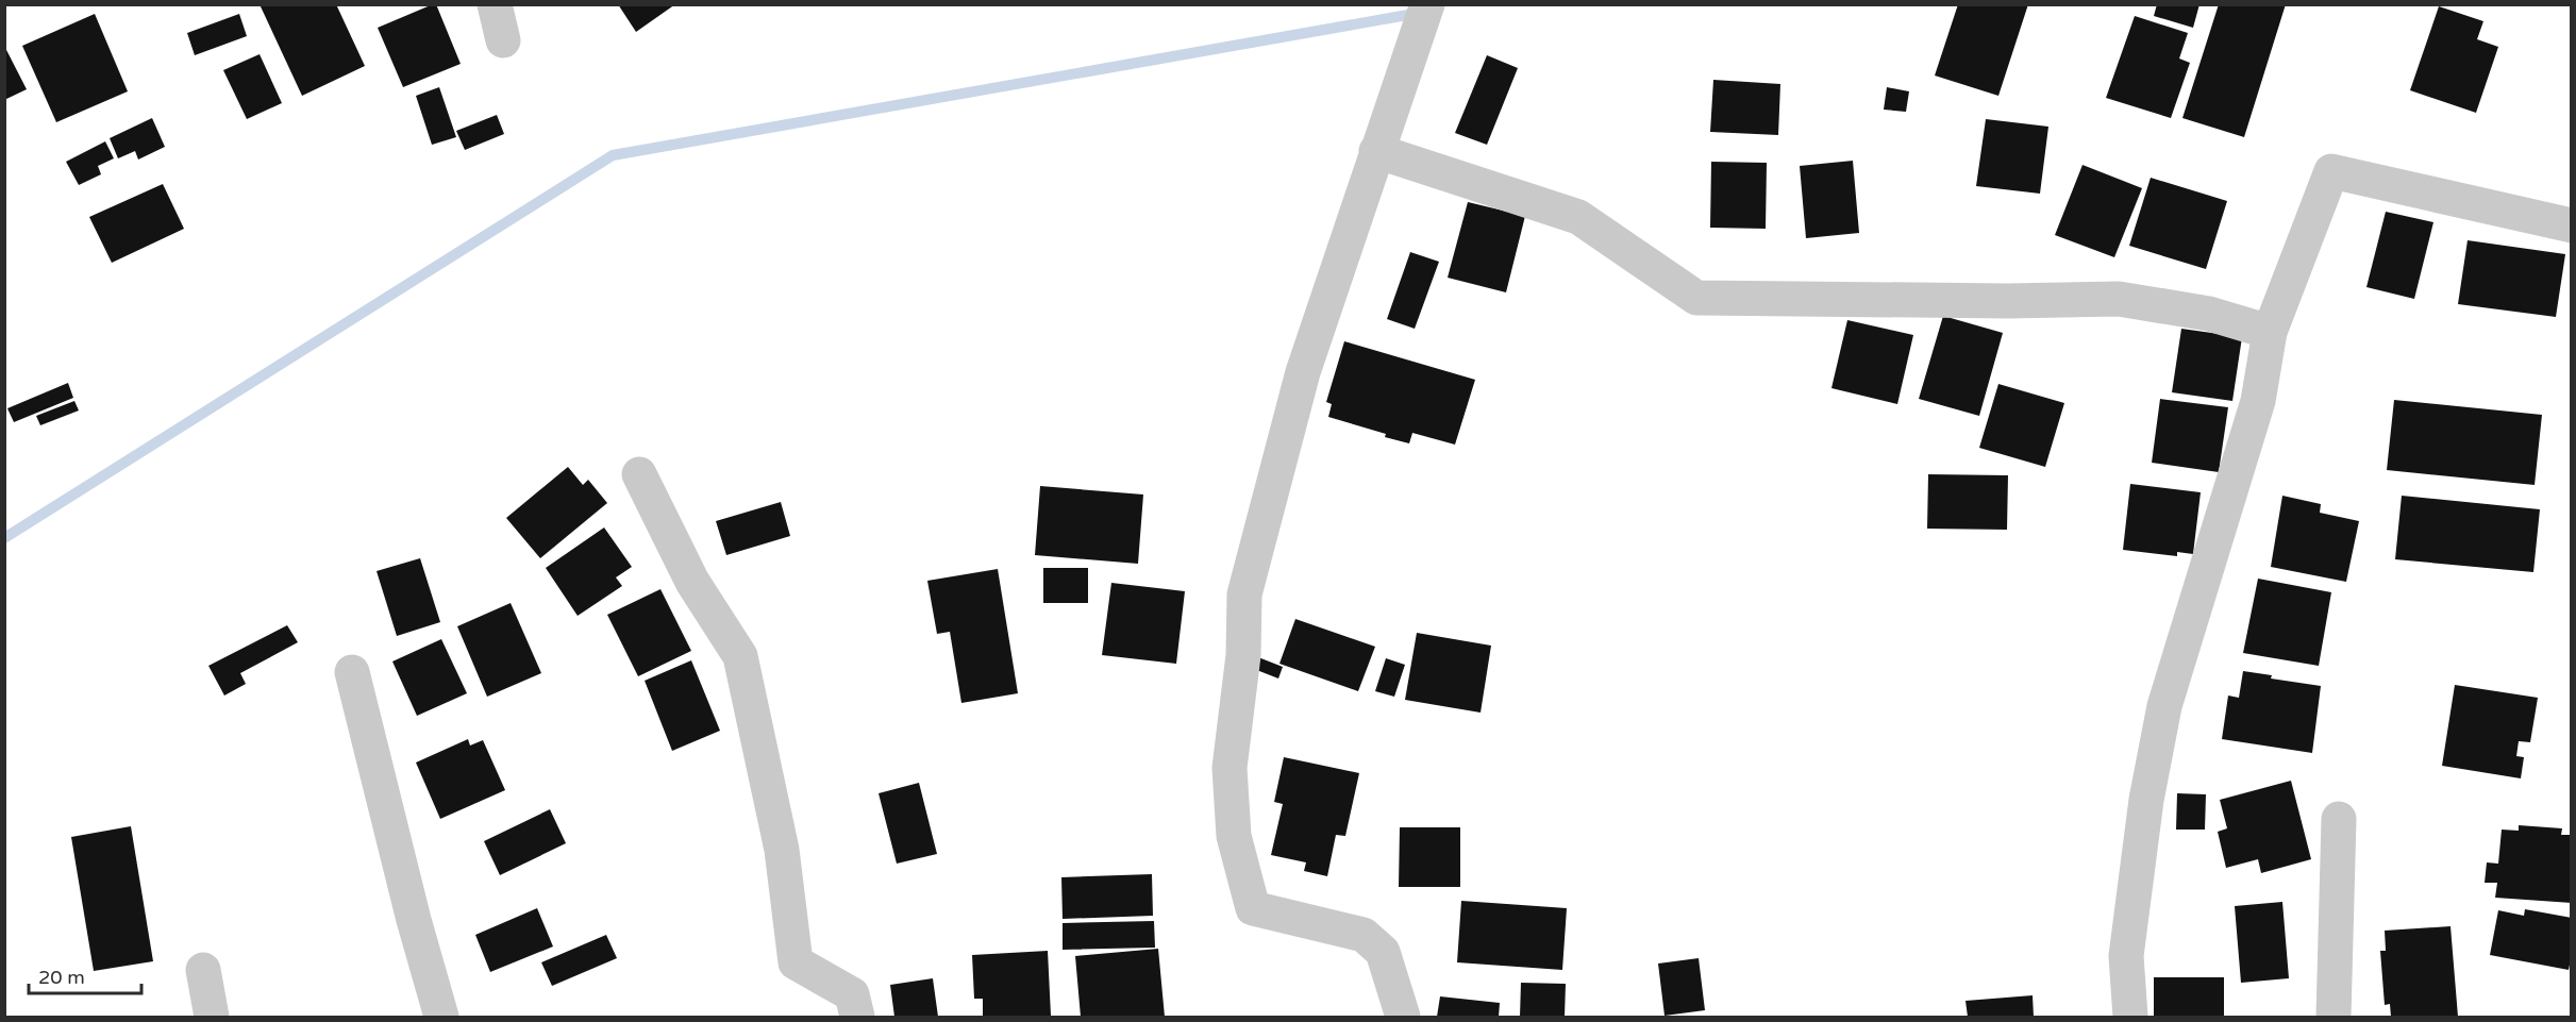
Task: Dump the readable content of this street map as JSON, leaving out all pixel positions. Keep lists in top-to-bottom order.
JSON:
{
  "scale_bar": "20 m"
}
